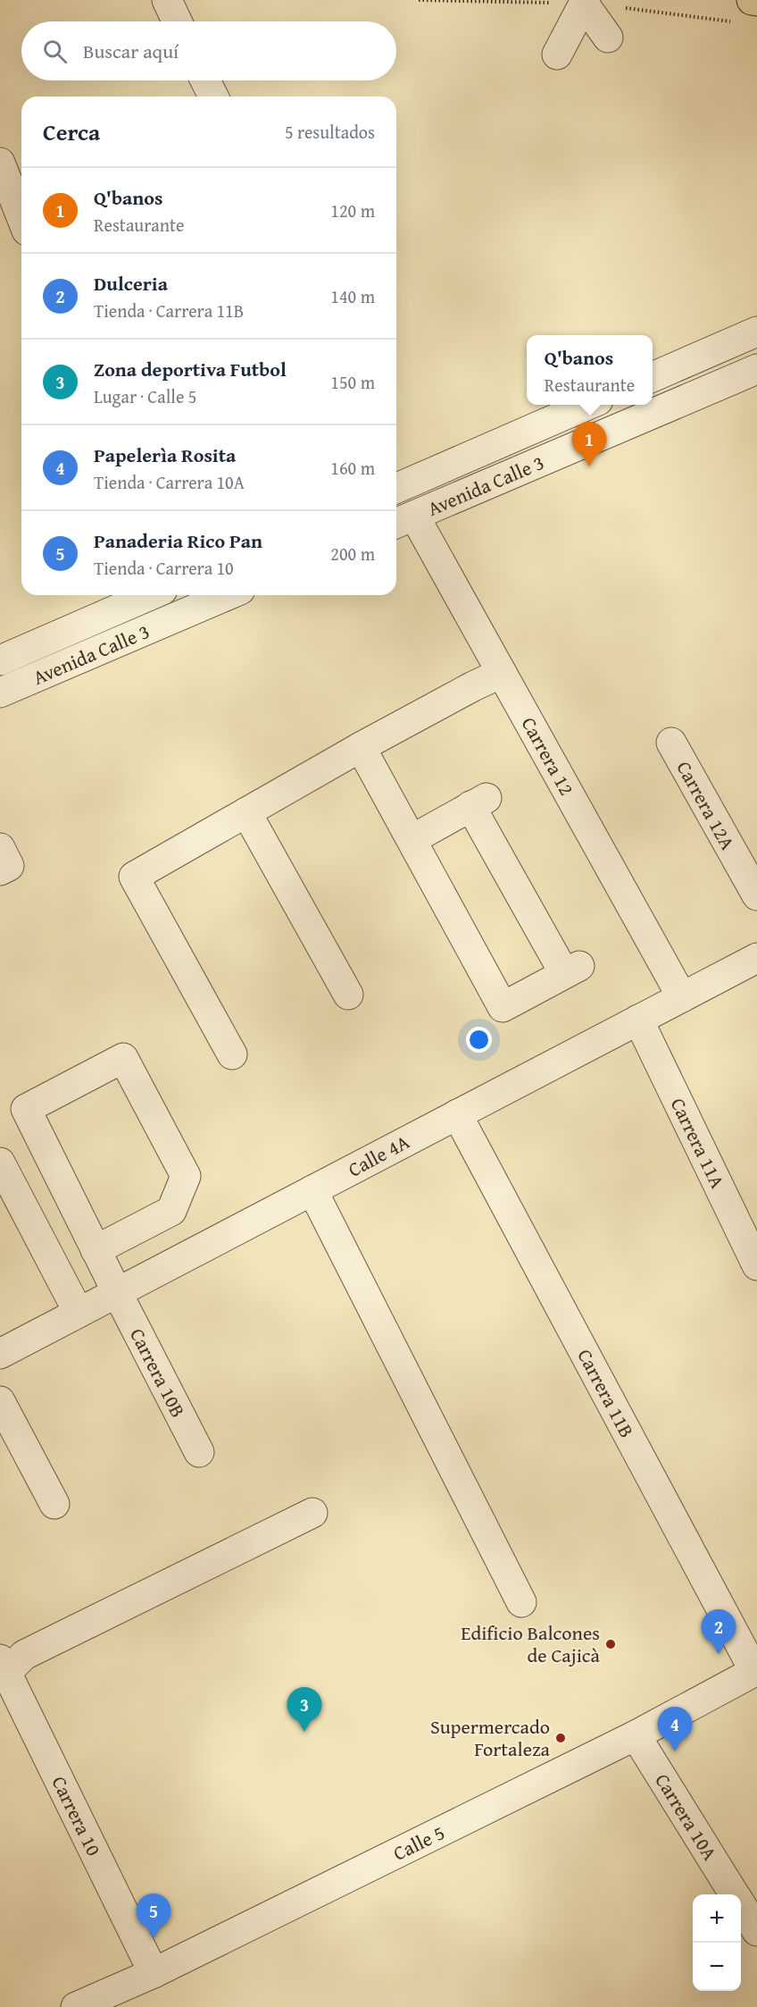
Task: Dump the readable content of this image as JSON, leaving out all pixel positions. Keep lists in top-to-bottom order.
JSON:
{
  "streets": {
    "street": [
      "Avenida Calle 3",
      "Carrera 12",
      "Carrera 12A",
      "Carrera 11A",
      "Calle 4A",
      "Carrera 10B",
      "Carrera 11B",
      "Carrera 10",
      "Carrera 10A",
      "Calle 5"
    ]
  },
  "crossings": [
    ["Avenida Calle 3", "Carrera 12"],
    ["Carrera 12", "Calle 4A"],
    ["Carrera 11A", "Calle 4A"],
    ["Calle 4A", "Carrera 10B"],
    ["Calle 4A", "Carrera 11B"],
    ["Carrera 11B", "Calle 5"],
    ["Carrera 10", "Calle 5"],
    ["Carrera 10A", "Calle 5"]
  ],
  "places": ["Edificio Balcones de Cajicà", "Supermercado Fortaleza"],
  "page": {
    "search": "Buscar aquí",
    "heading": ["Cerca", "5 resultados"],
    "list": [
      {
        "mark": "1",
        "name": "Q'banos",
        "note": "Restaurante",
        "value": "120 m"
      },
      {
        "mark": "2",
        "name": "Dulceria",
        "note": "Tienda · Carrera 11B",
        "value": "140 m"
      },
      {
        "mark": "3",
        "name": "Zona deportiva Futbol",
        "note": "Lugar · Calle 5",
        "value": "150 m"
      },
      {
        "mark": "4",
        "name": "Papelerìa Rosita",
        "note": "Tienda · Carrera 10A",
        "value": "160 m"
      },
      {
        "mark": "5",
        "name": "Panaderia Rico Pan",
        "note": "Tienda · Carrera 10",
        "value": "200 m"
      }
    ],
    "popup": ["Q'banos", "Restaurante"],
    "pins": [
      "1",
      "2",
      "3",
      "4",
      "5"
    ],
    "map_buttons": ["+", "−"]
  }
}
